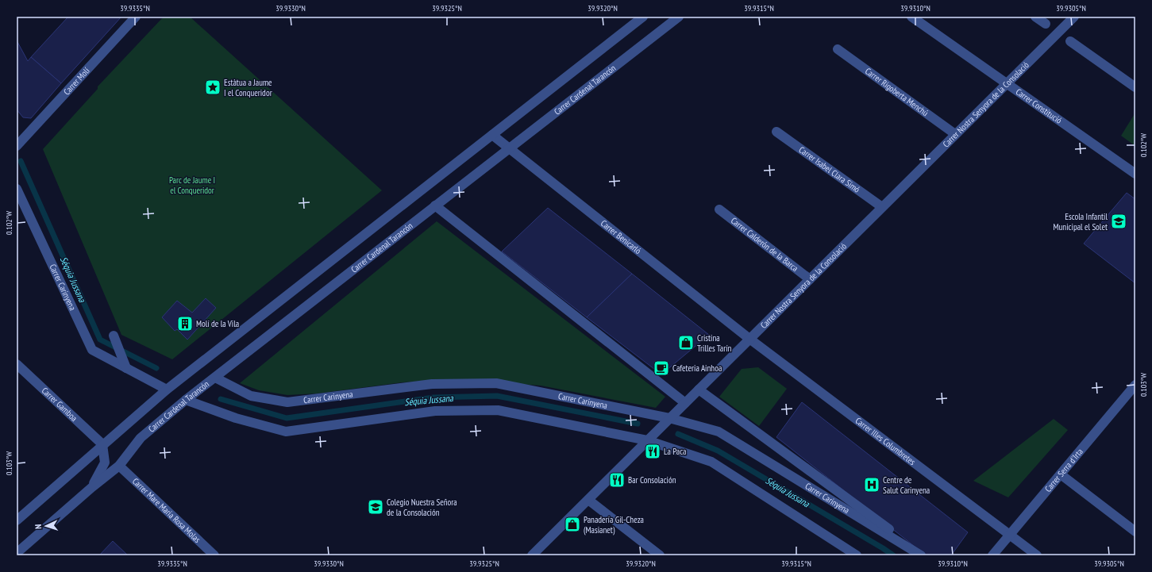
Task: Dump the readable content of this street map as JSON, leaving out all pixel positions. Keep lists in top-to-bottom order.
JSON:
{
  "streets": {
    "street": [
      "Carrer Molí",
      "Carrer Cardenal Tarancón",
      "Carrer Rigoberta Menchú",
      "Carrer Nostra Senyora de la Consolació",
      "Carrer Constitució",
      "Carrer Isabel Clara Simó",
      "Carrer Benicarló",
      "Carrer Calderón de la Barca",
      "Carrer Carinyena",
      "Carrer Gamboa",
      "Carrer Illes Columbretes",
      "Carrer Serra d'Irta",
      "Carrer Mare Maria Rosa Molas"
    ]
  },
  "crossings": [
    ["Carrer Cardenal Tarancón", "Carrer Benicarló"],
    ["Carrer Cardenal Tarancón", "Carrer Carinyena"],
    ["Carrer Cardenal Tarancón", "Carrer Gamboa"],
    ["Carrer Cardenal Tarancón", "Carrer Mare Maria Rosa Molas"],
    ["Carrer Rigoberta Menchú", "Carrer Nostra Senyora de la Consolació"],
    ["Carrer Nostra Senyora de la Consolació", "Carrer Constitució"],
    ["Carrer Nostra Senyora de la Consolació", "Carrer Isabel Clara Simó"],
    ["Carrer Nostra Senyora de la Consolació", "Carrer Benicarló"],
    ["Carrer Nostra Senyora de la Consolació", "Carrer Calderón de la Barca"],
    ["Carrer Nostra Senyora de la Consolació", "Carrer Carinyena"],
    ["Carrer Nostra Senyora de la Consolació", "Carrer Illes Columbretes"],
    ["Carrer Benicarló", "Carrer Illes Columbretes"],
    ["Carrer Illes Columbretes", "Carrer Serra d'Irta"]
  ],
  "water": ["Séquia Jussana"],
  "parks": ["Parc de Jaume I el Conqueridor"],
  "places": {
    "place": ["Estàtua a Jaume I el Conqueridor"],
    "school or university": ["Escola Infantil Municipal el Solet", "Colegio Nuestra Señora de la Consolación"],
    "building": ["Molí de la Vila"],
    "shop": ["Cristina Trilles Tarín", "Panadería Gil-Cheza (Masianet)"],
    "cafe": ["Cafeteria Ainhoa"],
    "restaurant": ["La Paca", "Bar Consolación"],
    "hospital": ["Centre de Salut Carinyena"]
  },
  "north": "left",
  "coordinates": [
    "39.9335°N",
    "39.9330°N",
    "39.9325°N",
    "39.9320°N",
    "39.9315°N",
    "39.9310°N",
    "39.9305°N",
    "0.102°W",
    "0.103°W"
  ]
}
